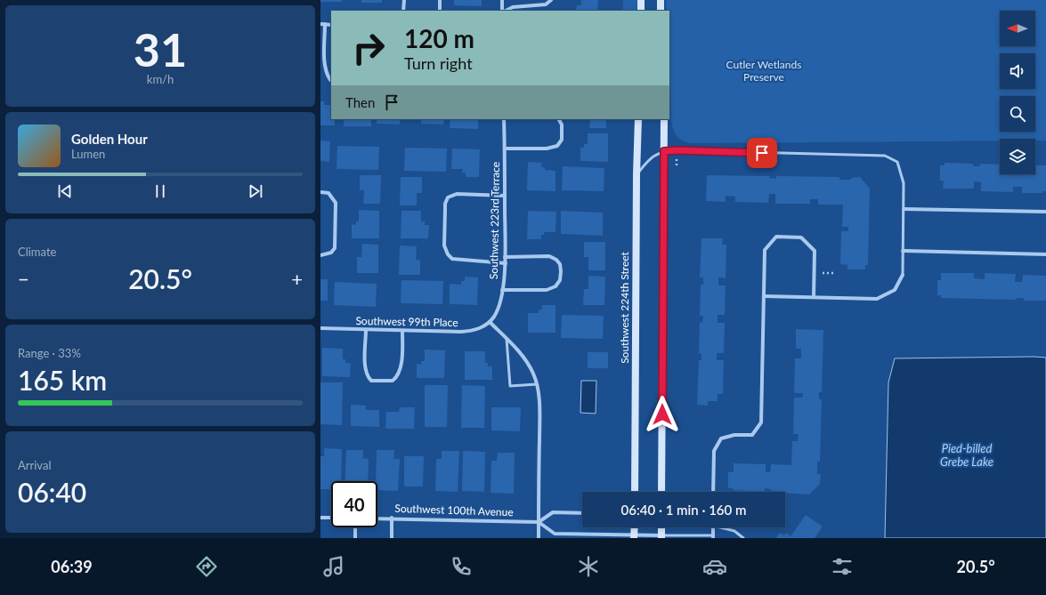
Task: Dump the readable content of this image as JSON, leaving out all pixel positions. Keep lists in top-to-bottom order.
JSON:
{
  "streets": {
    "street": [
      "Southwest 223rd Terrace",
      "Southwest 224th Street",
      "Southwest 99th Place",
      "Southwest 100th Avenue"
    ]
  },
  "crossings": [
    ["Southwest 223rd Terrace", "Southwest 99th Place"]
  ],
  "water": ["Pied-billed Grebe Lake"],
  "parks": ["Cutler Wetlands Preserve"],
  "north": "left",
  "page": {
    "tile": [
      ["31", "km/h"],
      "Climate",
      ["Range · 33%", "165 km"],
      ["Arrival", "06:40"]
    ],
    "turn": ["120 m", "Turn right"],
    "then": "Then",
    "song": ["Golden Hour", "Lumen"],
    "heat": ["−", "20.5°", "+"],
    "limit": "40",
    "trip": "06:40 · 1 min · 160 m",
    "tabs": ["06:39", "20.5°"]
  }
}
